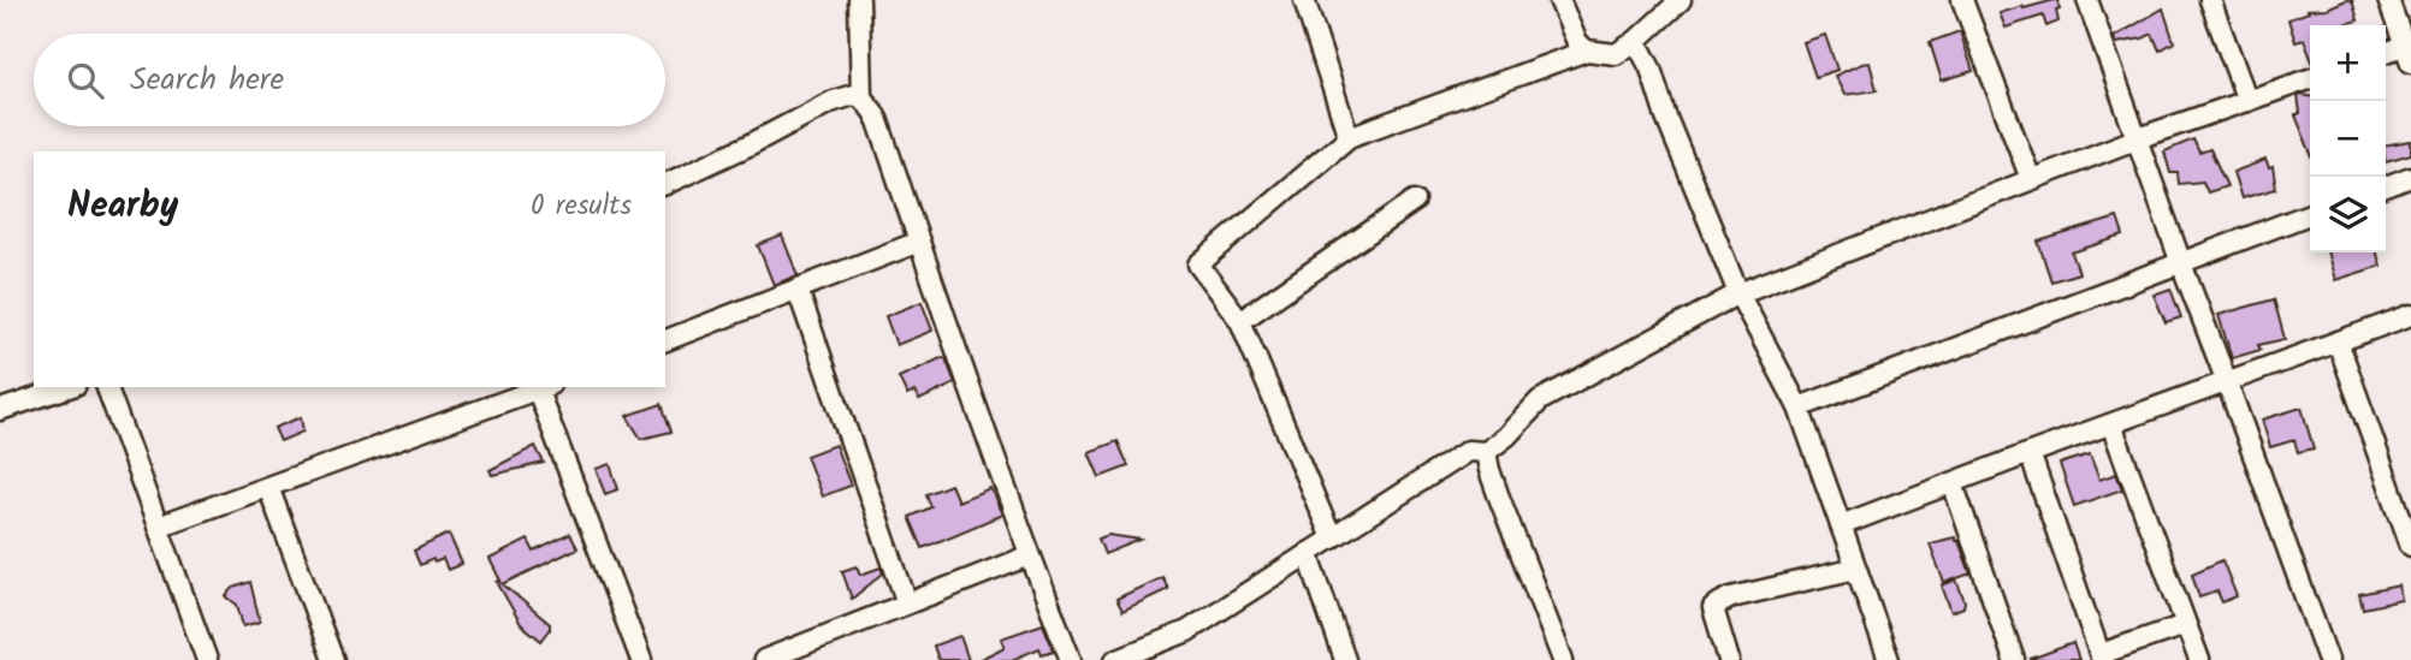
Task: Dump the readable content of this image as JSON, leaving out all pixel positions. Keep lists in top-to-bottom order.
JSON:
{
  "page": {
    "map_buttons": ["+", "−"],
    "search": "Search here",
    "heading": ["Nearby", "0 results"]
  }
}
